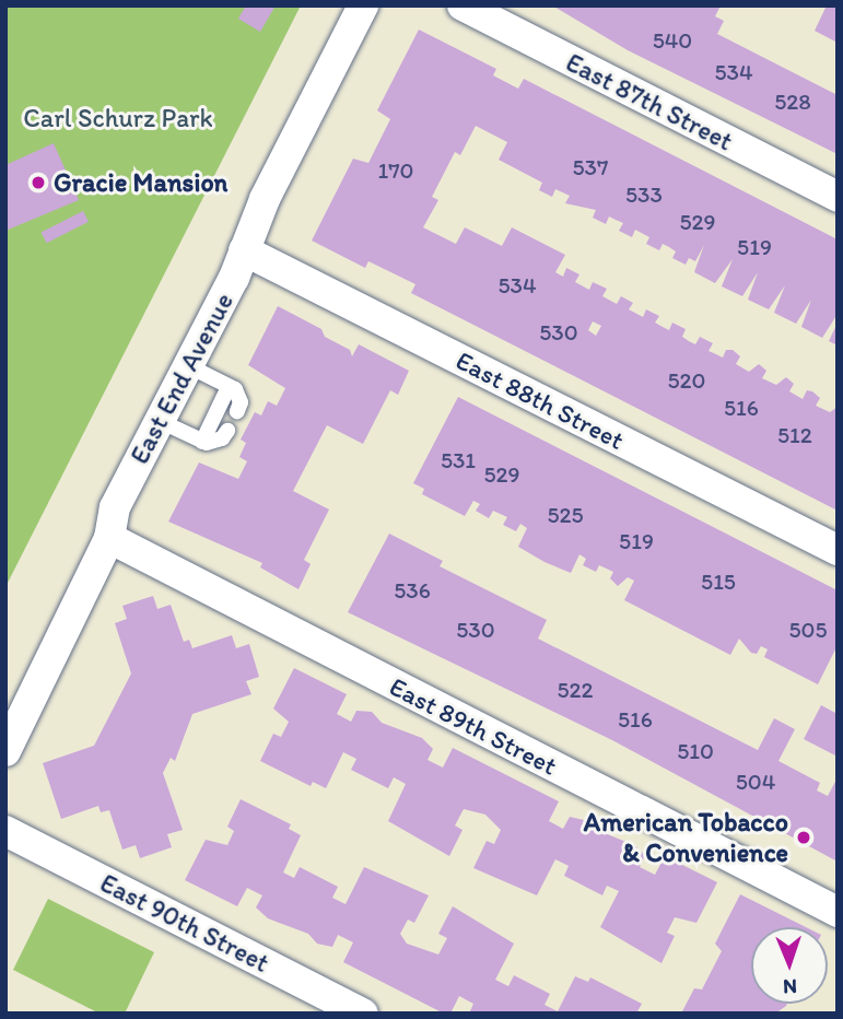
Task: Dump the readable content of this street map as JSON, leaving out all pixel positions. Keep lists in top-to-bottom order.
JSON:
{
  "streets": {
    "street": [
      "East 87th Street",
      "East End Avenue",
      "East 88th Street",
      "East 89th Street",
      "East 90th Street"
    ]
  },
  "crossings": [
    ["East End Avenue", "East 88th Street"],
    ["East End Avenue", "East 89th Street"]
  ],
  "parks": ["Carl Schurz Park"],
  "places": ["Gracie Mansion", "American Tobacco & Convenience"],
  "house_numbers": [
    "540",
    "534",
    "528",
    "537",
    "170",
    "533",
    "529",
    "519",
    "534",
    "530",
    "520",
    "516",
    "512",
    "531",
    "529",
    "525",
    "519",
    "515",
    "536",
    "530",
    "505",
    "522",
    "516",
    "510",
    "504"
  ],
  "north": "bottom"
}
